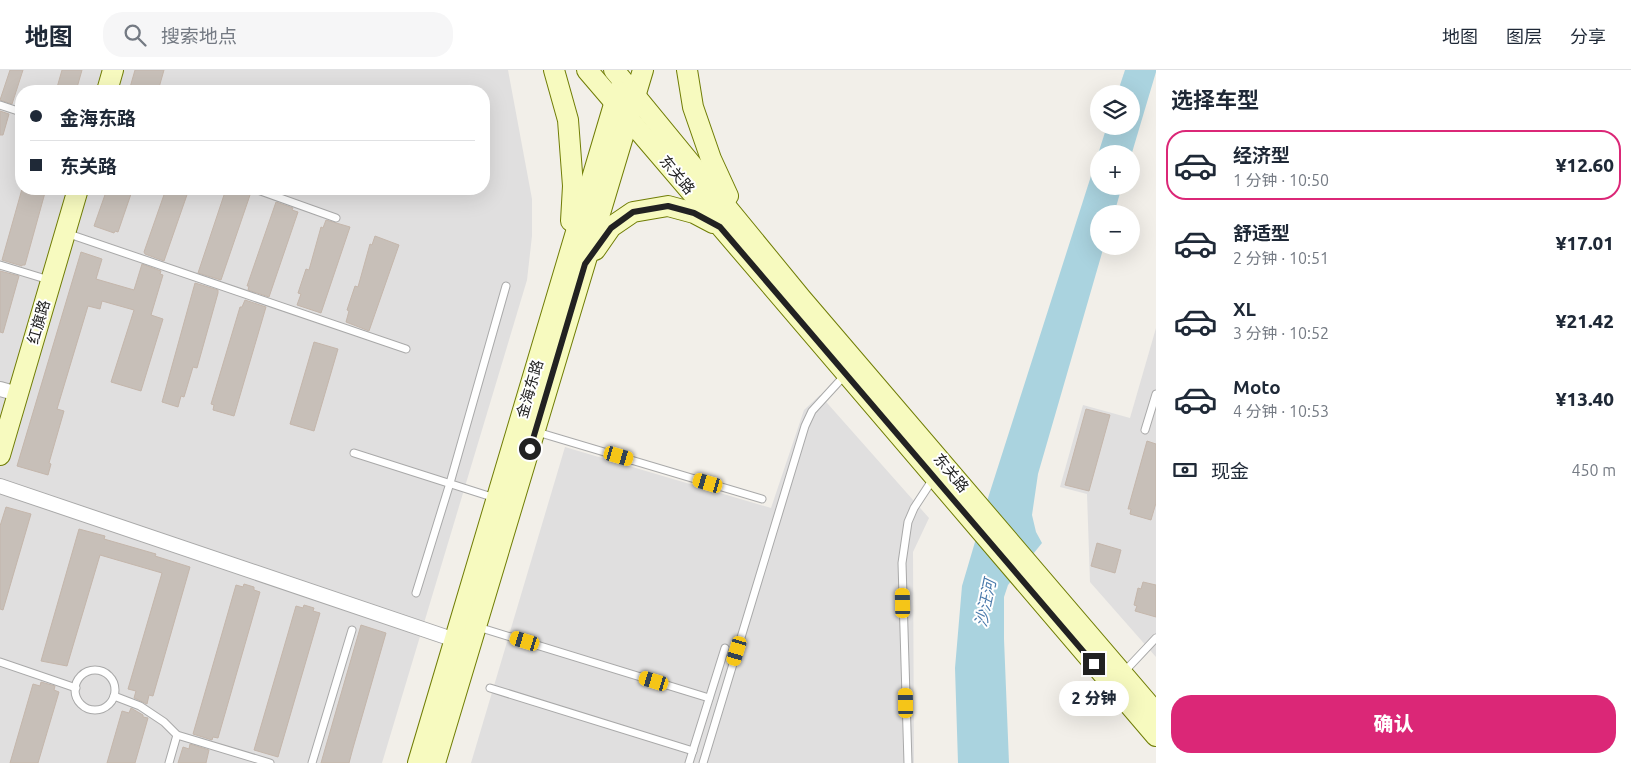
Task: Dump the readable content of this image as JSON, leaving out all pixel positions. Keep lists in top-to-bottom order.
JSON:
{
  "streets": {
    "main road": ["东关路", "红旗路", "金海东路"]
  },
  "crossings": [
    ["东关路", "金海东路"]
  ],
  "water": ["沙汪河"],
  "page": {
    "header": "地图",
    "search": "搜索地点",
    "nav": ["地图", "图层", "分享"],
    "heading": "选择车型",
    "map_buttons": ["+", "−"],
    "banner": ["金海东路", "东关路"],
    "list": [
      {
        "name": "经济型",
        "note": "1 分钟 · 10:50",
        "value": "¥12.60"
      },
      {
        "name": "舒适型",
        "note": "2 分钟 · 10:51",
        "value": "¥17.01"
      },
      {
        "name": "XL",
        "note": "3 分钟 · 10:52",
        "value": "¥21.42"
      },
      {
        "name": "Moto",
        "note": "4 分钟 · 10:53",
        "value": "¥13.40"
      }
    ],
    "pay": ["现金", "450 m"],
    "bubble": "2 分钟",
    "buttons": "确认"
  }
}
